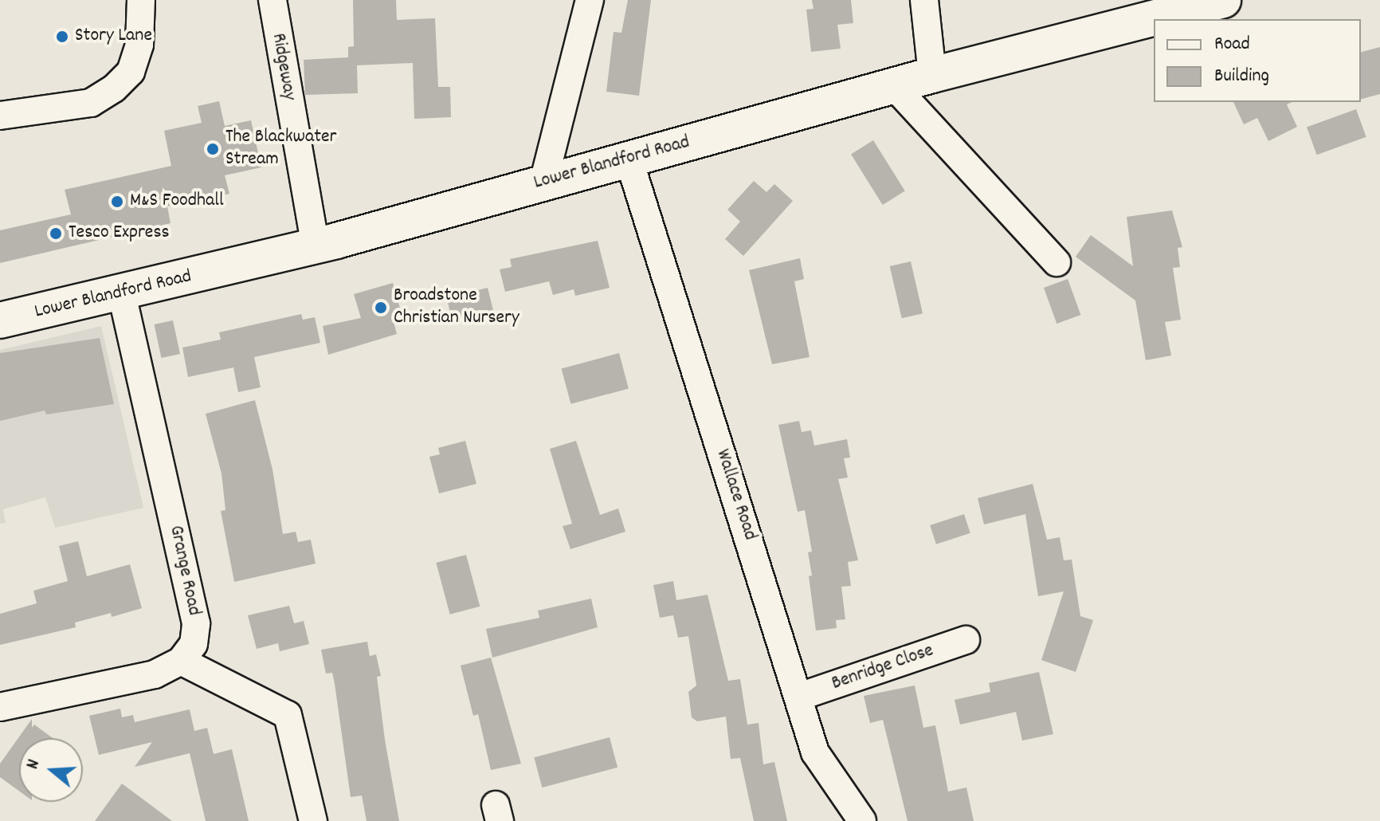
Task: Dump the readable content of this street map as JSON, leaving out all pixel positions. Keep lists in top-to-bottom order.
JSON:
{
  "streets": {
    "main road": ["Lower Blandford Road"],
    "street": [
      "Ridgeway",
      "Wallace Road",
      "Grange Road",
      "Benridge Close"
    ]
  },
  "crossings": [
    ["Ridgeway", "Lower Blandford Road"],
    ["Lower Blandford Road", "Wallace Road"],
    ["Lower Blandford Road", "Grange Road"],
    ["Wallace Road", "Benridge Close"]
  ],
  "places": [
    "Story Lane",
    "The Blackwater Stream",
    "M&S Foodhall",
    "Tesco Express",
    "Broadstone Christian Nursery"
  ],
  "legend": ["Road", "Building"],
  "north": "left"
}
